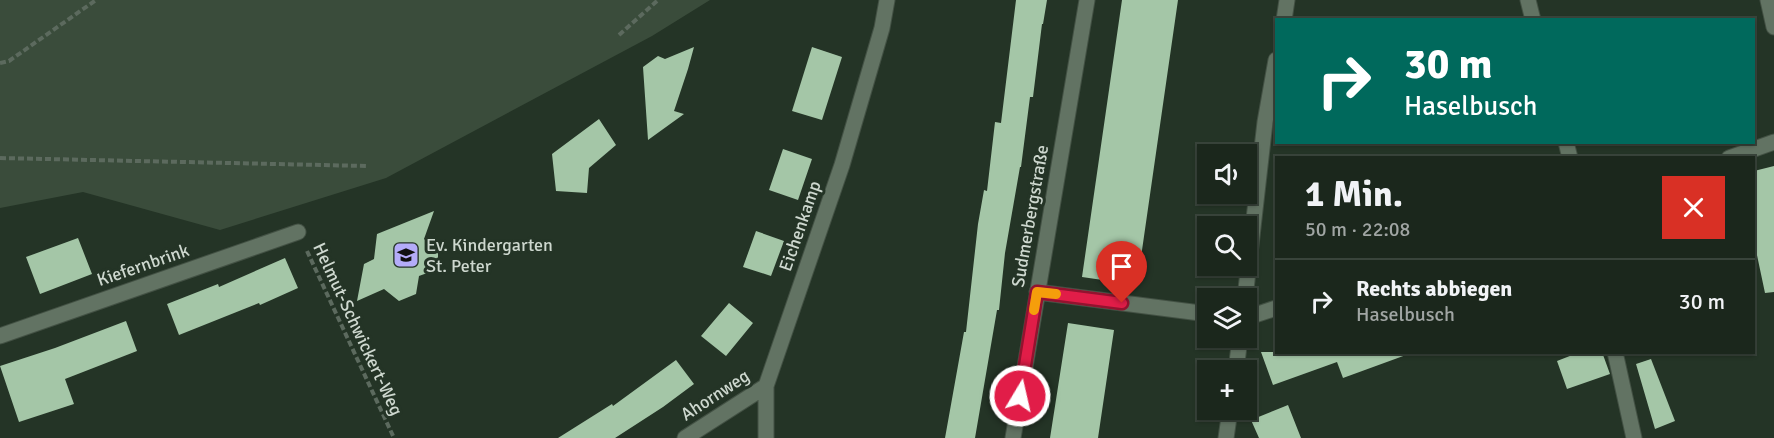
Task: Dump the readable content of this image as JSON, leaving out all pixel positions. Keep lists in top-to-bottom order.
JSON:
{
  "streets": {
    "street": [
      "Sudmerbergstraße",
      "Eichenkamp",
      "Kiefernbrink",
      "Ahornweg"
    ],
    "path": ["Helmut-Schwickert-Weg"]
  },
  "crossings": [
    ["Eichenkamp", "Ahornweg"],
    ["Kiefernbrink", "Helmut-Schwickert-Weg"]
  ],
  "places": {
    "school or university": ["Ev. Kindergarten St. Peter"]
  },
  "page": {
    "turn": ["30 m", "Haselbusch"],
    "map_buttons": "+",
    "heading": ["1 Min.", "50 m · 22:08"],
    "list": [
      {
        "name": "Rechts abbiegen",
        "note": "Haselbusch",
        "value": "30 m"
      }
    ]
  }
}
